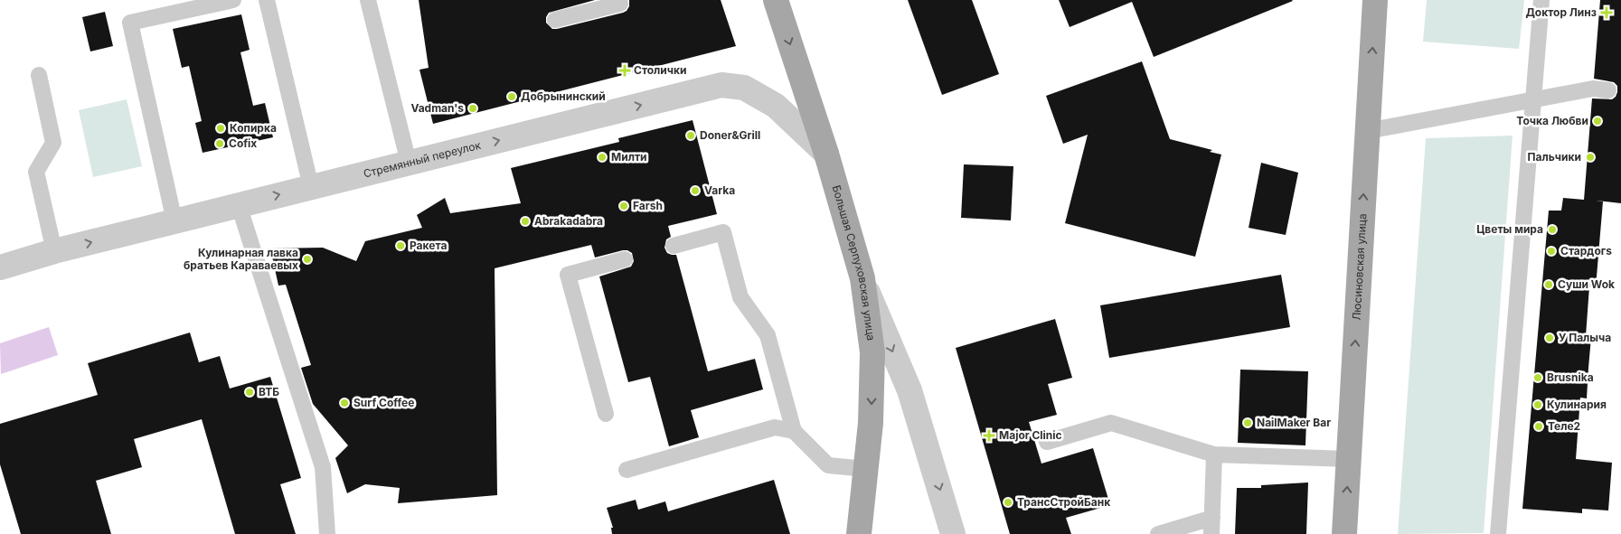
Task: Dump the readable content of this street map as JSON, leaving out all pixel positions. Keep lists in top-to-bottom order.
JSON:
{
  "streets": {
    "main road": ["Большая Серпуховская улица", "Люсиновская улица"],
    "street": ["Стремянный переулок"]
  },
  "crossings": [
    ["Стремянный переулок", "Большая Серпуховская улица"]
  ],
  "one_way": ["Стремянный переулок", "Большая Серпуховская улица", "Люсиновская улица"],
  "places": {
    "health": ["Доктор Линз", "Столички", "Major Clinic"],
    "other": [
      "Добрынинский",
      "Vadman's",
      "Точка Любви",
      "Копирка",
      "Doner&Grill",
      "Cofix",
      "Милти",
      "Пальчики",
      "Varka",
      "Farsh",
      "Abrakadabra",
      "Цветы мира",
      "Ракета",
      "Стардогs",
      "Кулинарная лавка братьев Караваевых",
      "Суши Wok",
      "У Палыча",
      "Brusnika",
      "ВТБ",
      "Surf Coffee",
      "Кулинария",
      "NailMaker Bar",
      "Теле2",
      "ТрансСтройБанк"
    ]
  }
}
